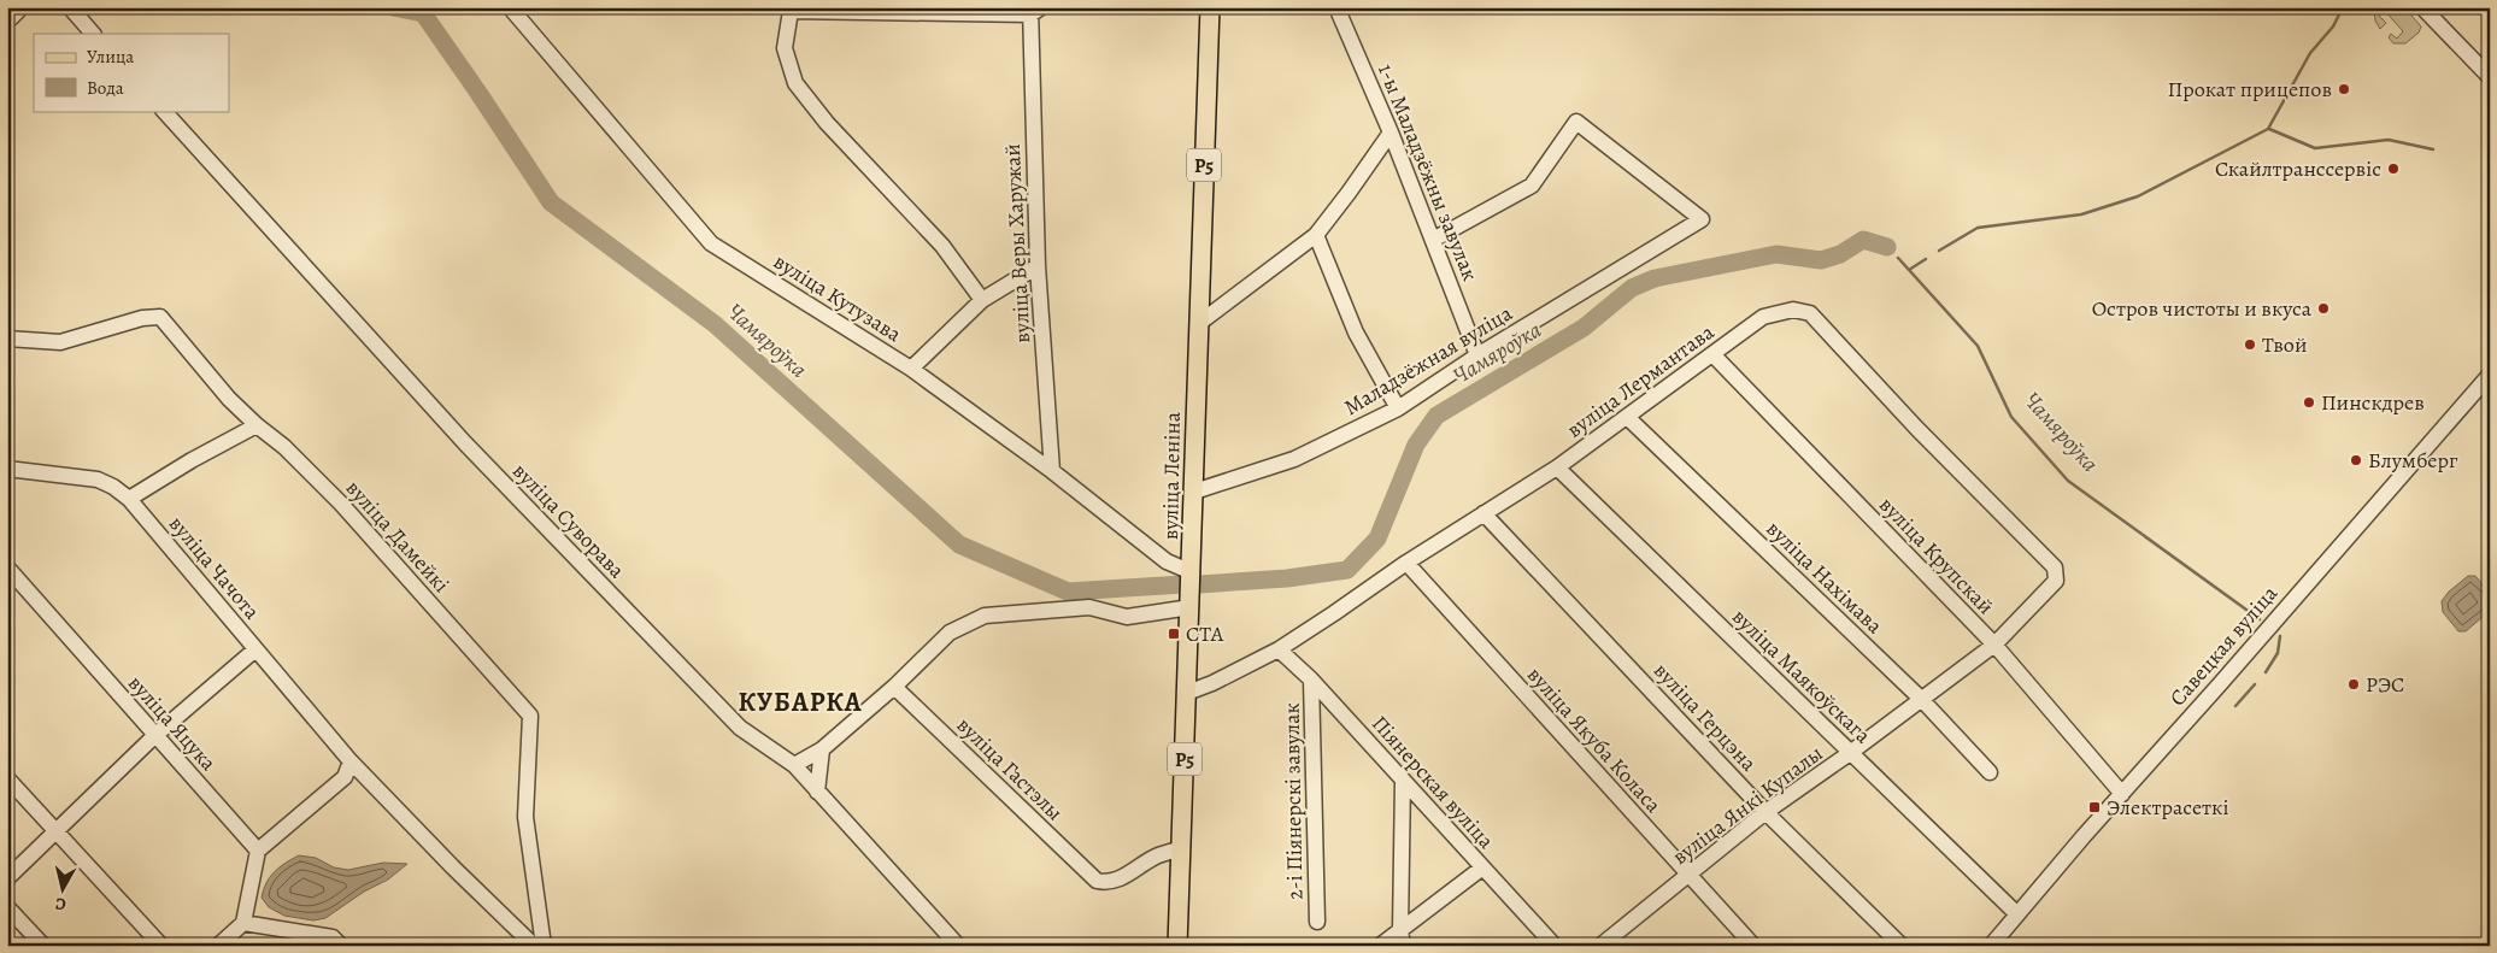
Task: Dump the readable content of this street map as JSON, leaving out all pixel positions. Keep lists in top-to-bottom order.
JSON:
{
  "streets": {
    "main road": ["Р5", "вуліца Леніна"],
    "street": [
      "1-ы Маладзёжны завулак",
      "вуліца Веры Харужай",
      "вуліца Кутузава",
      "Маладзёжная вуліца",
      "вуліца Лермантава",
      "вуліца Суворава",
      "вуліца Дамейкі",
      "вуліца Крупскай",
      "вуліца Чачота",
      "вуліца Нахімава",
      "Савецкая вуліца",
      "вуліца Маякоўскага",
      "вуліца Герцэна",
      "вуліца Яцука",
      "вуліца Якуба Коласа",
      "вуліца Гастэлы",
      "Піянерская вуліца",
      "2-і Піянерскі завулак",
      "вуліца Янкі Купалы"
    ]
  },
  "crossings": [
    ["1-ы Маладзёжны завулак", "Маладзёжная вуліца"],
    ["вуліца Веры Харужай", "вуліца Кутузава"],
    ["вуліца Кутузава", "вуліца Леніна"],
    ["Маладзёжная вуліца", "вуліца Леніна"],
    ["вуліца Лермантава", "вуліца Леніна"],
    ["вуліца Лермантава", "вуліца Крупскай"],
    ["вуліца Лермантава", "вуліца Нахімава"],
    ["вуліца Лермантава", "вуліца Маякоўскага"],
    ["вуліца Лермантава", "вуліца Герцэна"],
    ["вуліца Лермантава", "вуліца Якуба Коласа"],
    ["вуліца Лермантава", "Піянерская вуліца"],
    ["вуліца Лермантава", "вуліца Янкі Купалы"],
    ["вуліца Леніна", "вуліца Гастэлы"],
    ["вуліца Крупскай", "Савецкая вуліца"],
    ["вуліца Крупскай", "вуліца Янкі Купалы"],
    ["вуліца Нахімава", "вуліца Янкі Купалы"],
    ["Савецкая вуліца", "вуліца Маякоўскага"],
    ["вуліца Маякоўскага", "вуліца Янкі Купалы"],
    ["вуліца Герцэна", "вуліца Янкі Купалы"],
    ["вуліца Якуба Коласа", "вуліца Янкі Купалы"],
    ["Піянерская вуліца", "2-і Піянерскі завулак"]
  ],
  "districts": ["КУБАРКА"],
  "water": ["Чамяроўка"],
  "places": {
    "other": [
      "Прокат прицепов",
      "Скайлтранссервіс",
      "Остров чистоты и вкуса",
      "Твой",
      "Пинскдрев",
      "Блумберг",
      "РЭС"
    ],
    "transit": ["СТА", "Электрасеткі"]
  },
  "legend": ["Улица", "Вода"],
  "north": "bottom"
}
